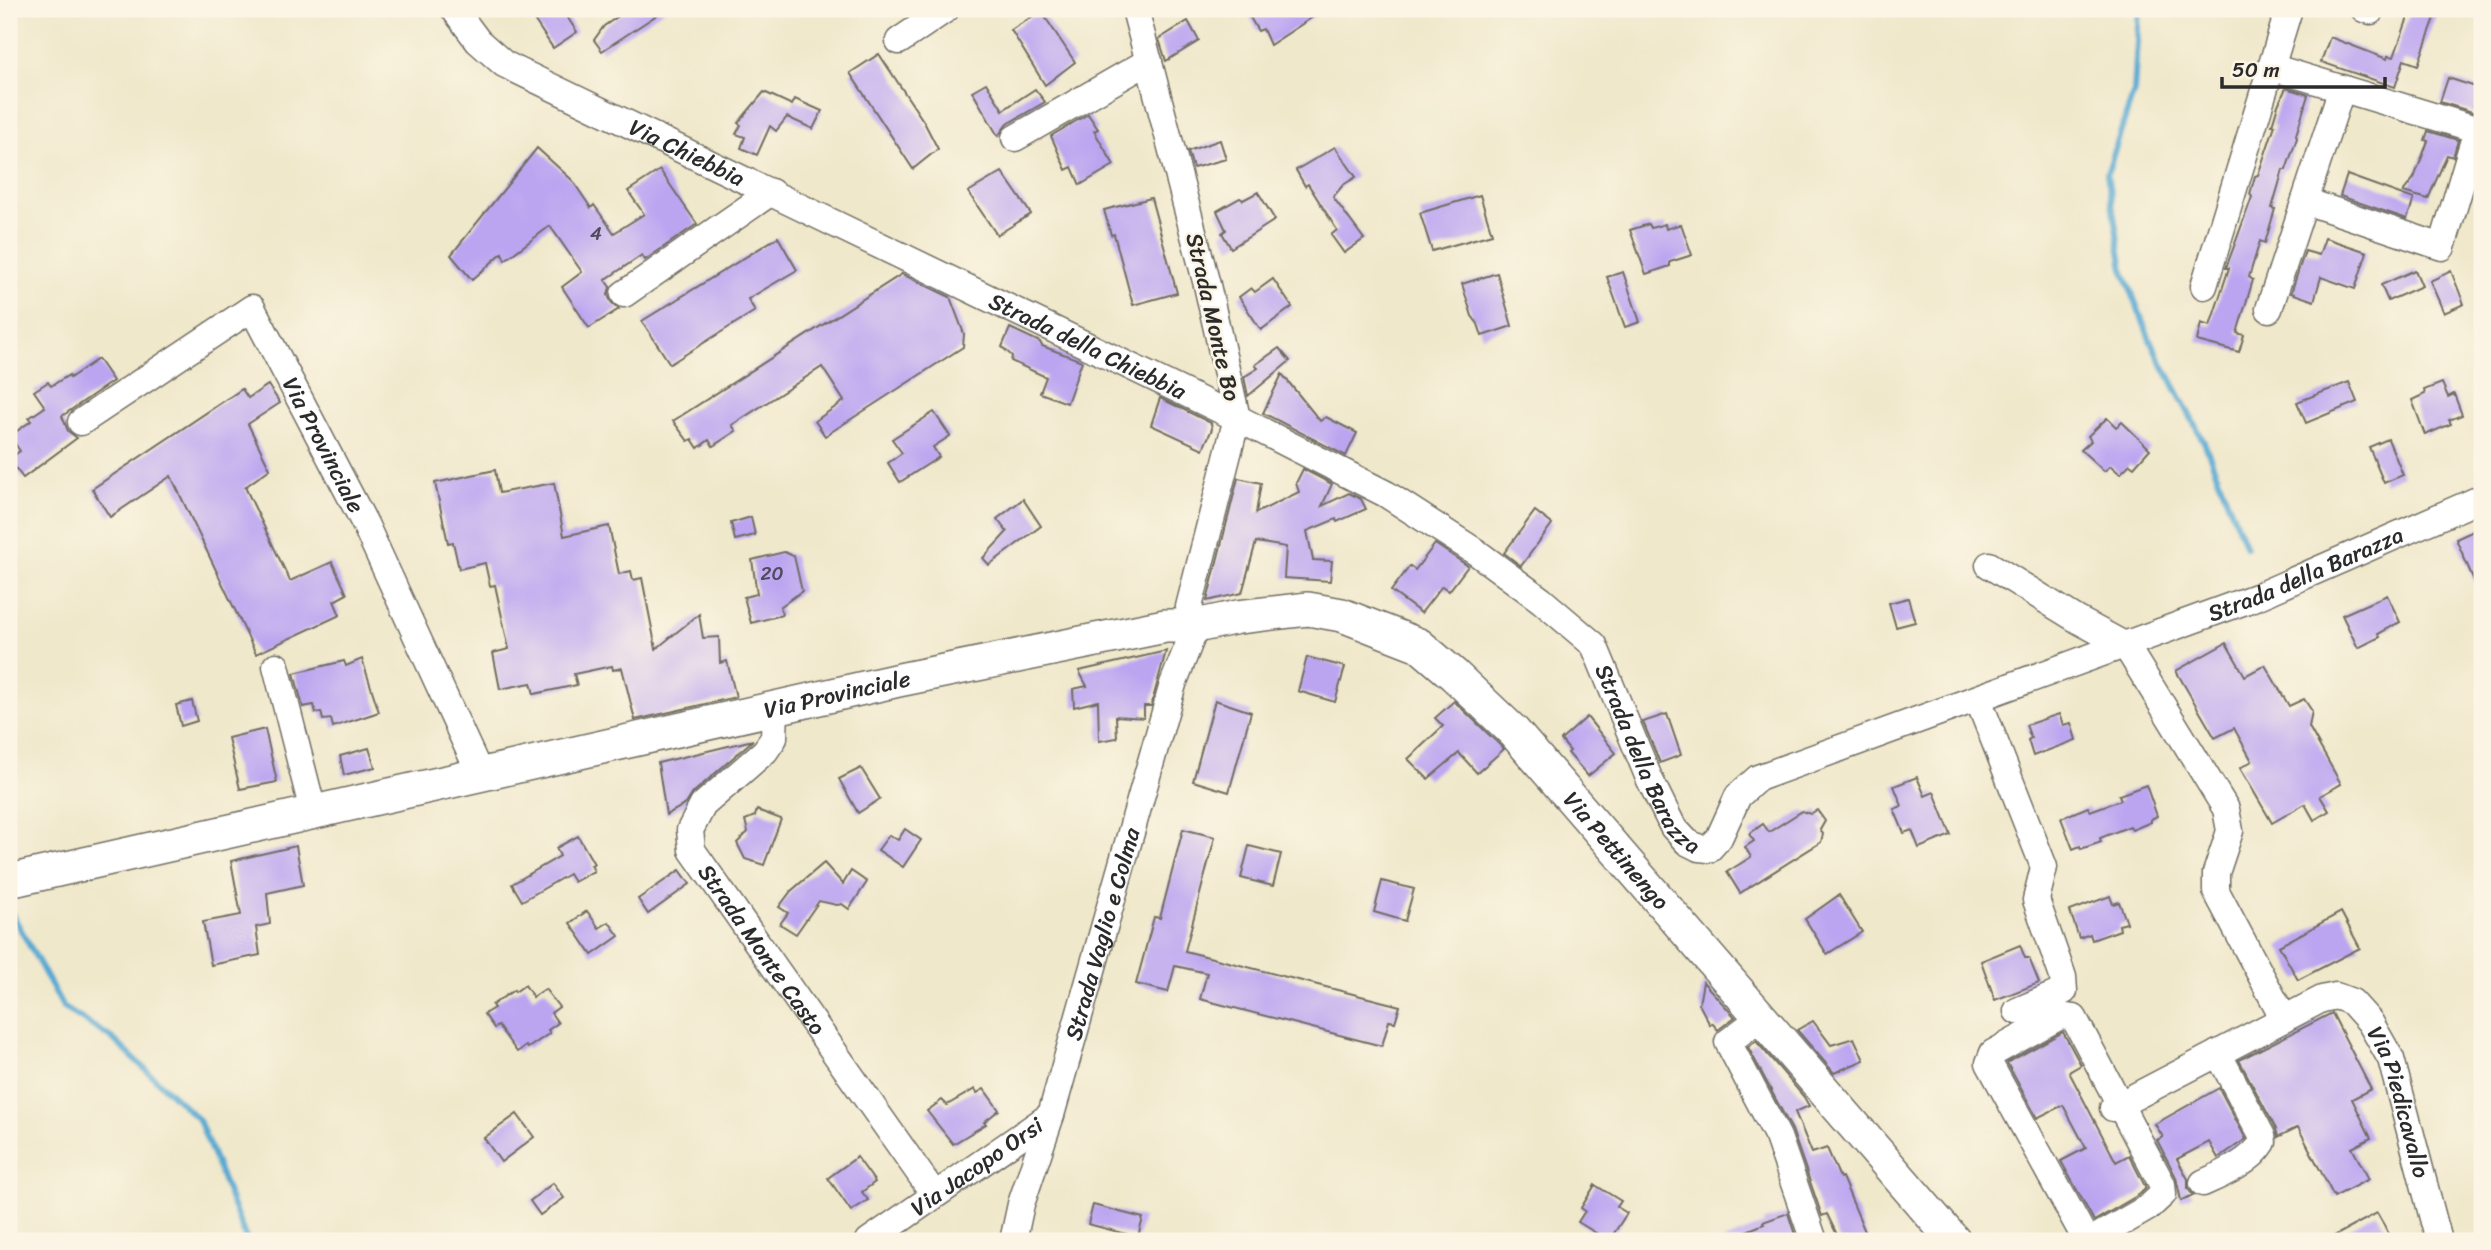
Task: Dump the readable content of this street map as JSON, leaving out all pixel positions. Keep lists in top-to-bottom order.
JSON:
{
  "streets": {
    "main road": ["Via Provinciale", "Via Pettinengo"],
    "street": [
      "Via Chiebbia",
      "Strada Monte Bo",
      "Strada della Chiebbia",
      "Strada della Barazza",
      "Strada Vaglio e Colma",
      "Strada Monte Casto",
      "Via Piedicavallo",
      "Via Jacopo Orsi"
    ]
  },
  "crossings": [
    ["Via Chiebbia", "Strada della Chiebbia"],
    ["Strada Monte Bo", "Strada della Chiebbia"],
    ["Strada Monte Bo", "Via Provinciale"],
    ["Strada Monte Bo", "Strada della Barazza"],
    ["Strada Monte Bo", "Via Pettinengo"],
    ["Strada Monte Bo", "Strada Vaglio e Colma"],
    ["Strada della Chiebbia", "Strada della Barazza"],
    ["Via Provinciale", "Via Pettinengo"],
    ["Via Provinciale", "Strada Vaglio e Colma"],
    ["Via Provinciale", "Strada Monte Casto"],
    ["Via Pettinengo", "Strada Vaglio e Colma"],
    ["Strada Vaglio e Colma", "Via Jacopo Orsi"],
    ["Strada Monte Casto", "Via Jacopo Orsi"]
  ],
  "house_numbers": ["4", "20"],
  "scale_bar": "50 m"
}
